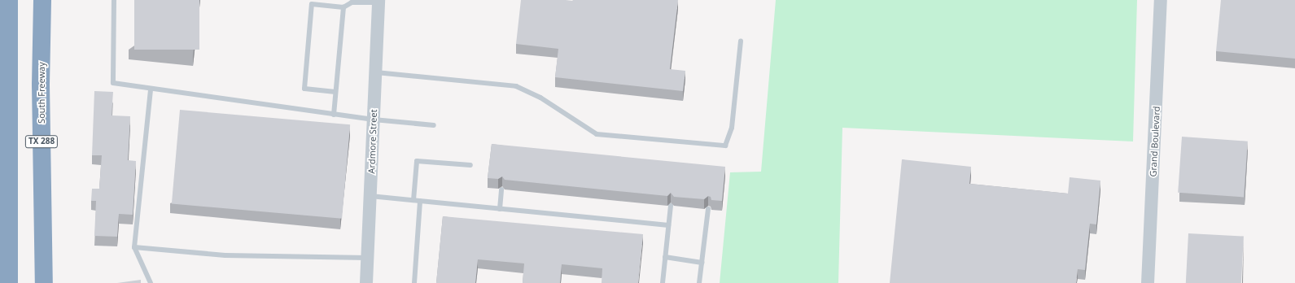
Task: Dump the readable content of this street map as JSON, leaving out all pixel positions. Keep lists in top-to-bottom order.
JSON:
{
  "streets": {
    "highway": ["South Freeway", "TX 288"],
    "street": ["Ardmore Street", "Grand Boulevard"]
  }
}
